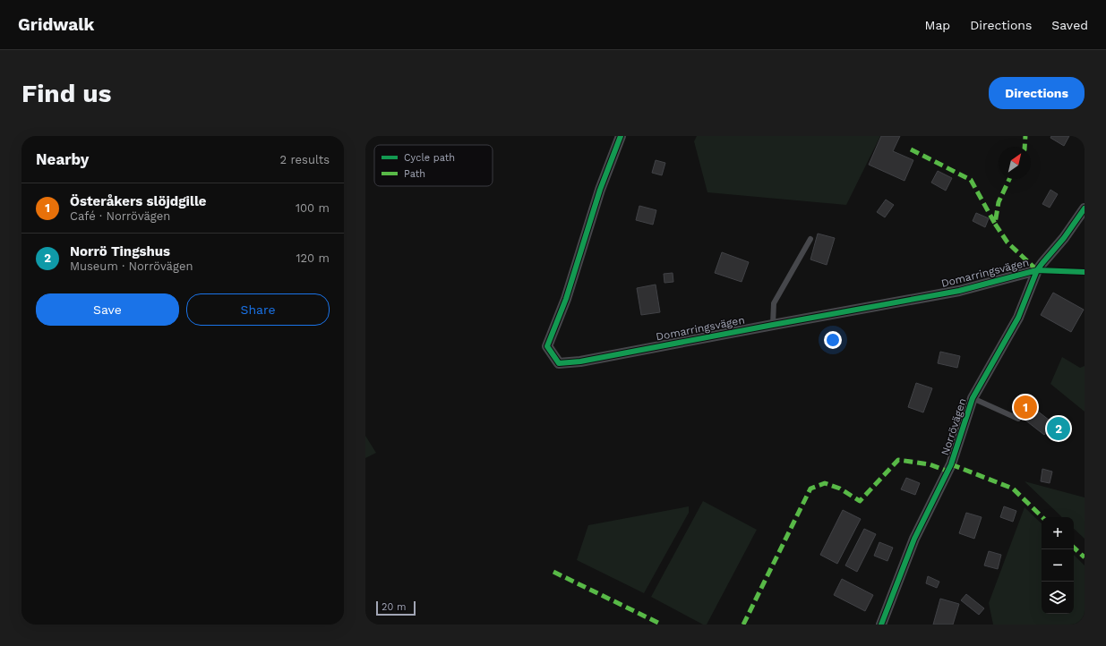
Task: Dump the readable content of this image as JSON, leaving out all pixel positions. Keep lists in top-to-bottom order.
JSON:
{
  "streets": {
    "street": ["Domarringsvägen", "Norrövägen"]
  },
  "crossings": [
    ["Domarringsvägen", "Norrövägen"]
  ],
  "legend": ["Cycle path", "Path"],
  "scale_bar": "20 m",
  "north": "top right",
  "page": {
    "header": "Gridwalk",
    "nav": ["Map", "Directions", "Saved"],
    "buttons": [
      "Directions",
      ["Save", "Share"]
    ],
    "title": "Find us",
    "heading": ["Nearby", "2 results"],
    "list": [
      {
        "mark": "1",
        "name": "Österåkers slöjdgille",
        "note": "Café · Norrövägen",
        "value": "100 m"
      },
      {
        "mark": "2",
        "name": "Norrö Tingshus",
        "note": "Museum · Norrövägen",
        "value": "120 m"
      }
    ],
    "pins": ["1", "2"],
    "map_buttons": ["+", "−"],
    "scale": "20 m"
  }
}
